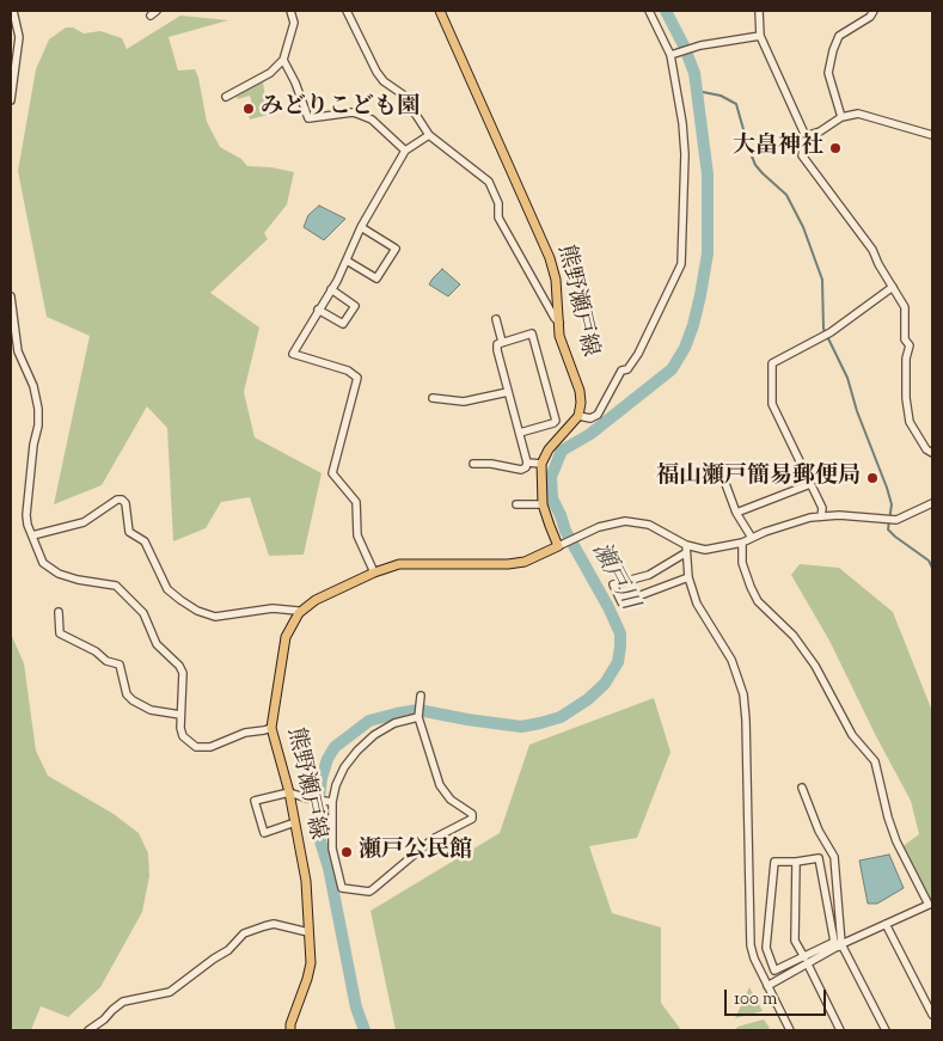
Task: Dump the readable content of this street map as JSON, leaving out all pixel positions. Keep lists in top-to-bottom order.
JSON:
{
  "streets": {
    "main road": ["熊野瀬戸線"]
  },
  "water": ["瀬戸川"],
  "places": [
    "みどりこども園",
    "大畠神社",
    "福山瀬戸簡易郵便局",
    "瀬戸公民館"
  ],
  "scale_bar": "100 m"
}
